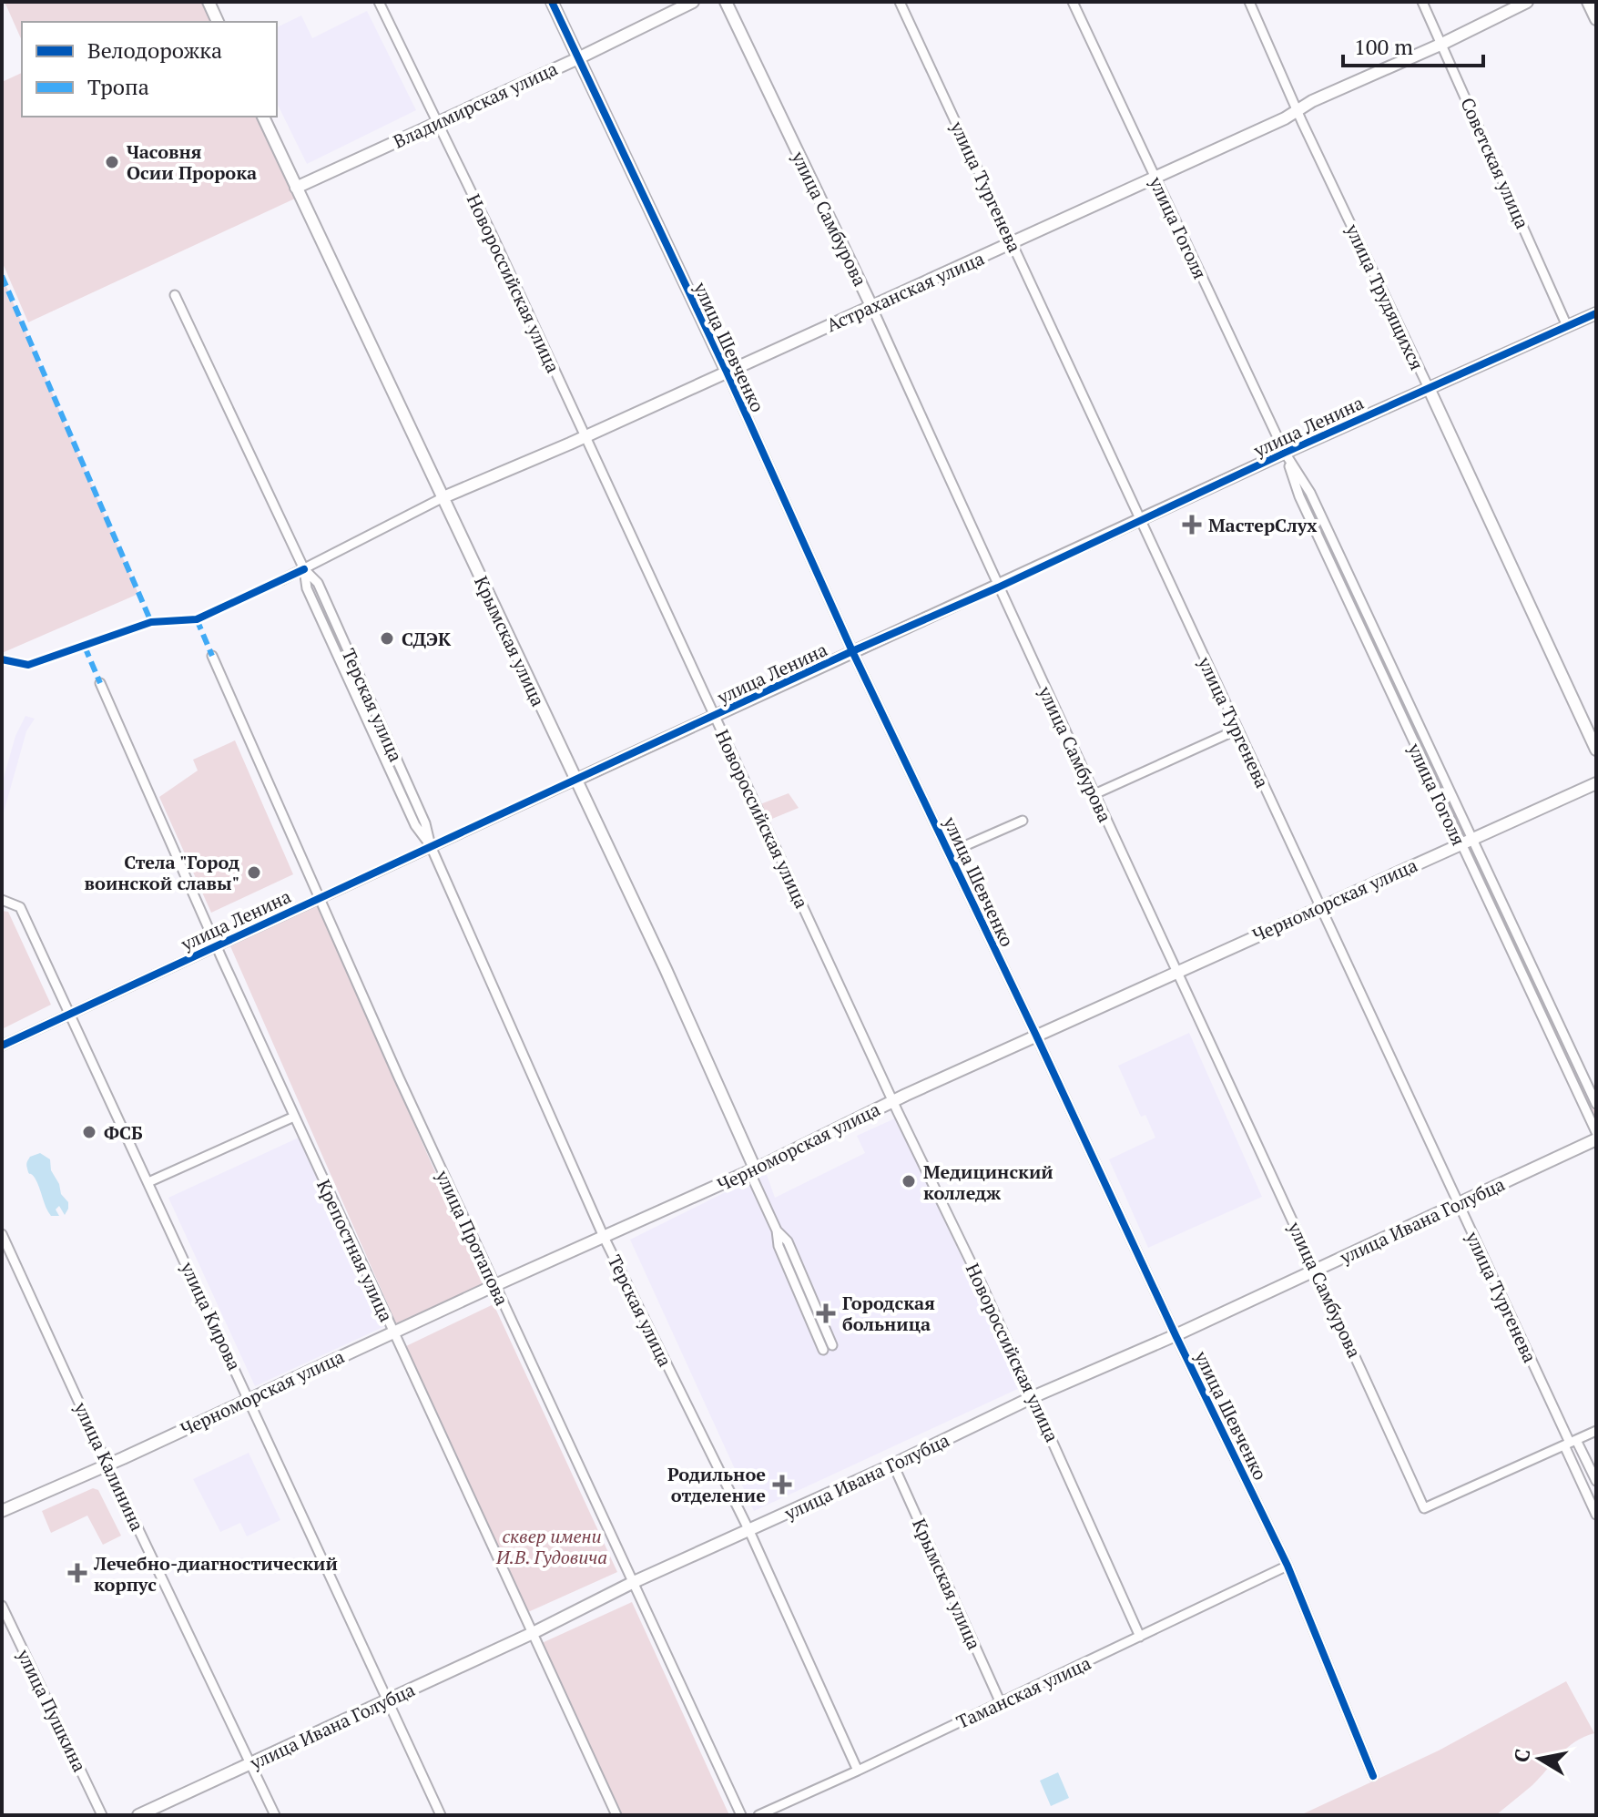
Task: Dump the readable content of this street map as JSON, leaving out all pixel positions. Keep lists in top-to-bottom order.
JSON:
{
  "streets": {
    "street": [
      "Владимирская улица",
      "Советская улица",
      "улица Тургенева",
      "улица Самбурова",
      "улица Гоголя",
      "Новороссийская улица",
      "Астраханская улица",
      "улица Трудящихся",
      "улица Шевченко",
      "улица Ленина",
      "Крымская улица",
      "Терская улица",
      "Черноморская улица",
      "улица Ивана Голубца",
      "улица Протапова",
      "Крепостная улица",
      "улица Кирова",
      "улица Калинина",
      "Таманская улица",
      "улица Пушкина"
    ]
  },
  "crossings": [
    ["Владимирская улица", "Новороссийская улица"],
    ["Владимирская улица", "улица Шевченко"],
    ["Владимирская улица", "Крымская улица"],
    ["Советская улица", "Астраханская улица"],
    ["Советская улица", "улица Ленина"],
    ["улица Тургенева", "улица Самбурова"],
    ["улица Тургенева", "Астраханская улица"],
    ["улица Тургенева", "улица Ленина"],
    ["улица Тургенева", "Черноморская улица"],
    ["улица Тургенева", "улица Ивана Голубца"],
    ["улица Самбурова", "Астраханская улица"],
    ["улица Самбурова", "улица Ленина"],
    ["улица Самбурова", "Черноморская улица"],
    ["улица Самбурова", "улица Ивана Голубца"],
    ["улица Гоголя", "Астраханская улица"],
    ["улица Гоголя", "улица Ленина"],
    ["улица Гоголя", "Черноморская улица"],
    ["Новороссийская улица", "Астраханская улица"],
    ["Новороссийская улица", "улица Ленина"],
    ["Новороссийская улица", "Черноморская улица"],
    ["Новороссийская улица", "улица Ивана Голубца"],
    ["Новороссийская улица", "Таманская улица"],
    ["Астраханская улица", "улица Трудящихся"],
    ["Астраханская улица", "улица Шевченко"],
    ["Астраханская улица", "Крымская улица"],
    ["Астраханская улица", "Терская улица"],
    ["улица Трудящихся", "улица Ленина"],
    ["улица Шевченко", "улица Ленина"],
    ["улица Шевченко", "Черноморская улица"],
    ["улица Шевченко", "улица Ивана Голубца"],
    ["улица Шевченко", "Таманская улица"],
    ["улица Ленина", "Крымская улица"],
    ["улица Ленина", "Терская улица"],
    ["улица Ленина", "улица Протапова"],
    ["улица Ленина", "Крепостная улица"],
    ["улица Ленина", "улица Кирова"],
    ["Крымская улица", "Черноморская улица"],
    ["Крымская улица", "улица Ивана Голубца"],
    ["Крымская улица", "Таманская улица"],
    ["Терская улица", "Черноморская улица"],
    ["Терская улица", "улица Ивана Голубца"],
    ["Терская улица", "Таманская улица"],
    ["Черноморская улица", "улица Протапова"],
    ["Черноморская улица", "Крепостная улица"],
    ["Черноморская улица", "улица Кирова"],
    ["Черноморская улица", "улица Калинина"],
    ["улица Ивана Голубца", "улица Протапова"],
    ["улица Ивана Голубца", "Крепостная улица"],
    ["улица Ивана Голубца", "улица Кирова"],
    ["улица Ивана Голубца", "улица Калинина"]
  ],
  "parks": ["сквер имени И.В. Гудовича"],
  "places": {
    "other": [
      "Часовня Осии Пророка",
      "СДЭК",
      "Стела \"Город воинской славы\"",
      "ФСБ",
      "Медицинский колледж"
    ],
    "health": [
      "МастерСлух",
      "Городская больница",
      "Родильное отделение",
      "Лечебно-диагностический корпус"
    ]
  },
  "legend": ["Велодорожка", "Тропа"],
  "scale_bar": "100 m",
  "north": "left"
}
